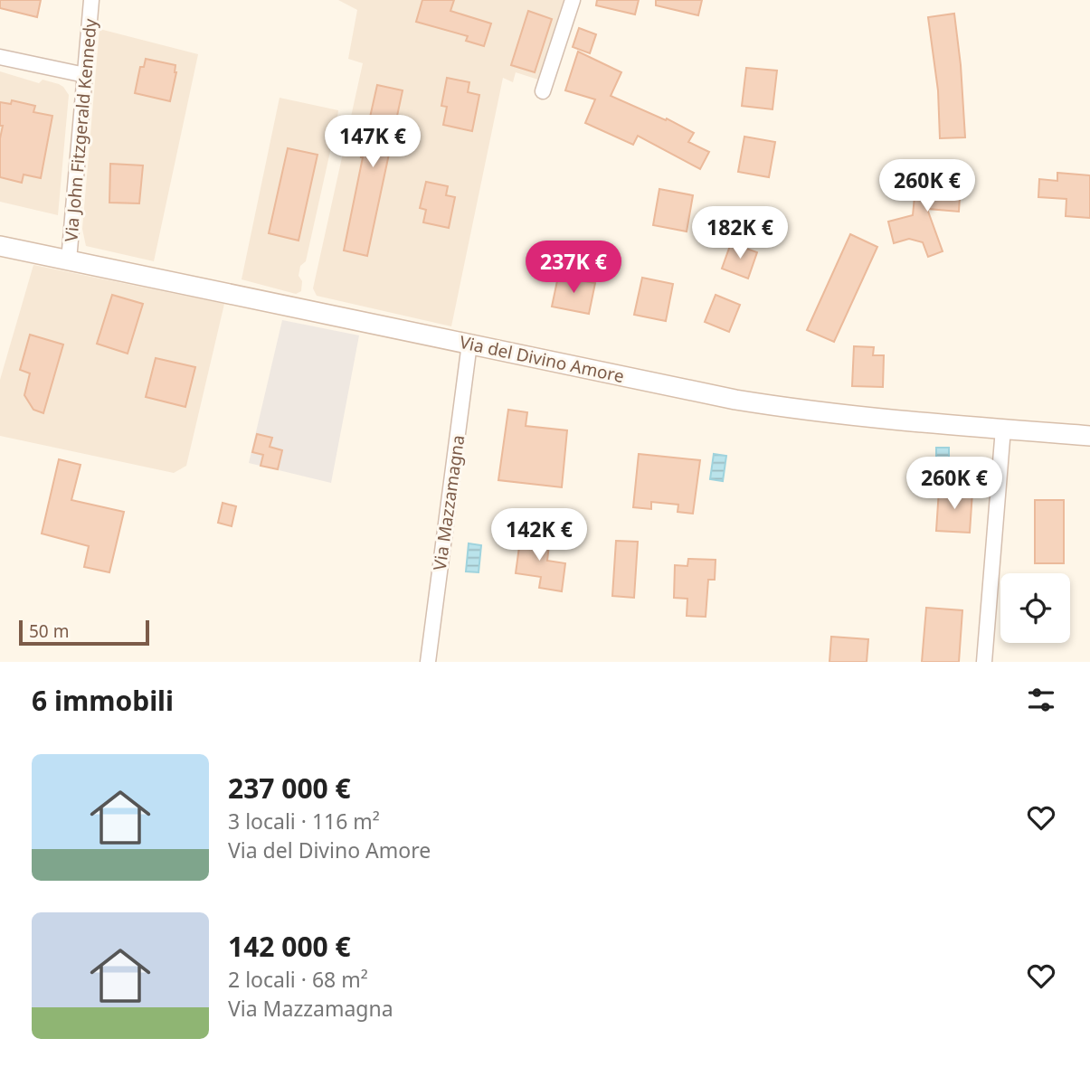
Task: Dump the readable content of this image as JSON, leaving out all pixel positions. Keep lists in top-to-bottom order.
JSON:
{
  "streets": {
    "main road": ["Via del Divino Amore"],
    "street": ["Via John Fitzgerald Kennedy", "Via Mazzamagna"]
  },
  "crossings": [
    ["Via John Fitzgerald Kennedy", "Via del Divino Amore"],
    ["Via del Divino Amore", "Via Mazzamagna"]
  ],
  "scale_bar": "50 m",
  "page": {
    "price": [
      "147K €",
      "260K €",
      "182K €",
      "237K €",
      "260K €",
      "142K €"
    ],
    "scale": "50 m",
    "heading": "6 immobili",
    "list": [
      {
        "name": "237 000 €",
        "note": "3 locali · 116 m² · Via del Divino Amore"
      },
      {
        "name": "142 000 €",
        "note": "2 locali · 68 m² · Via Mazzamagna"
      }
    ]
  }
}
